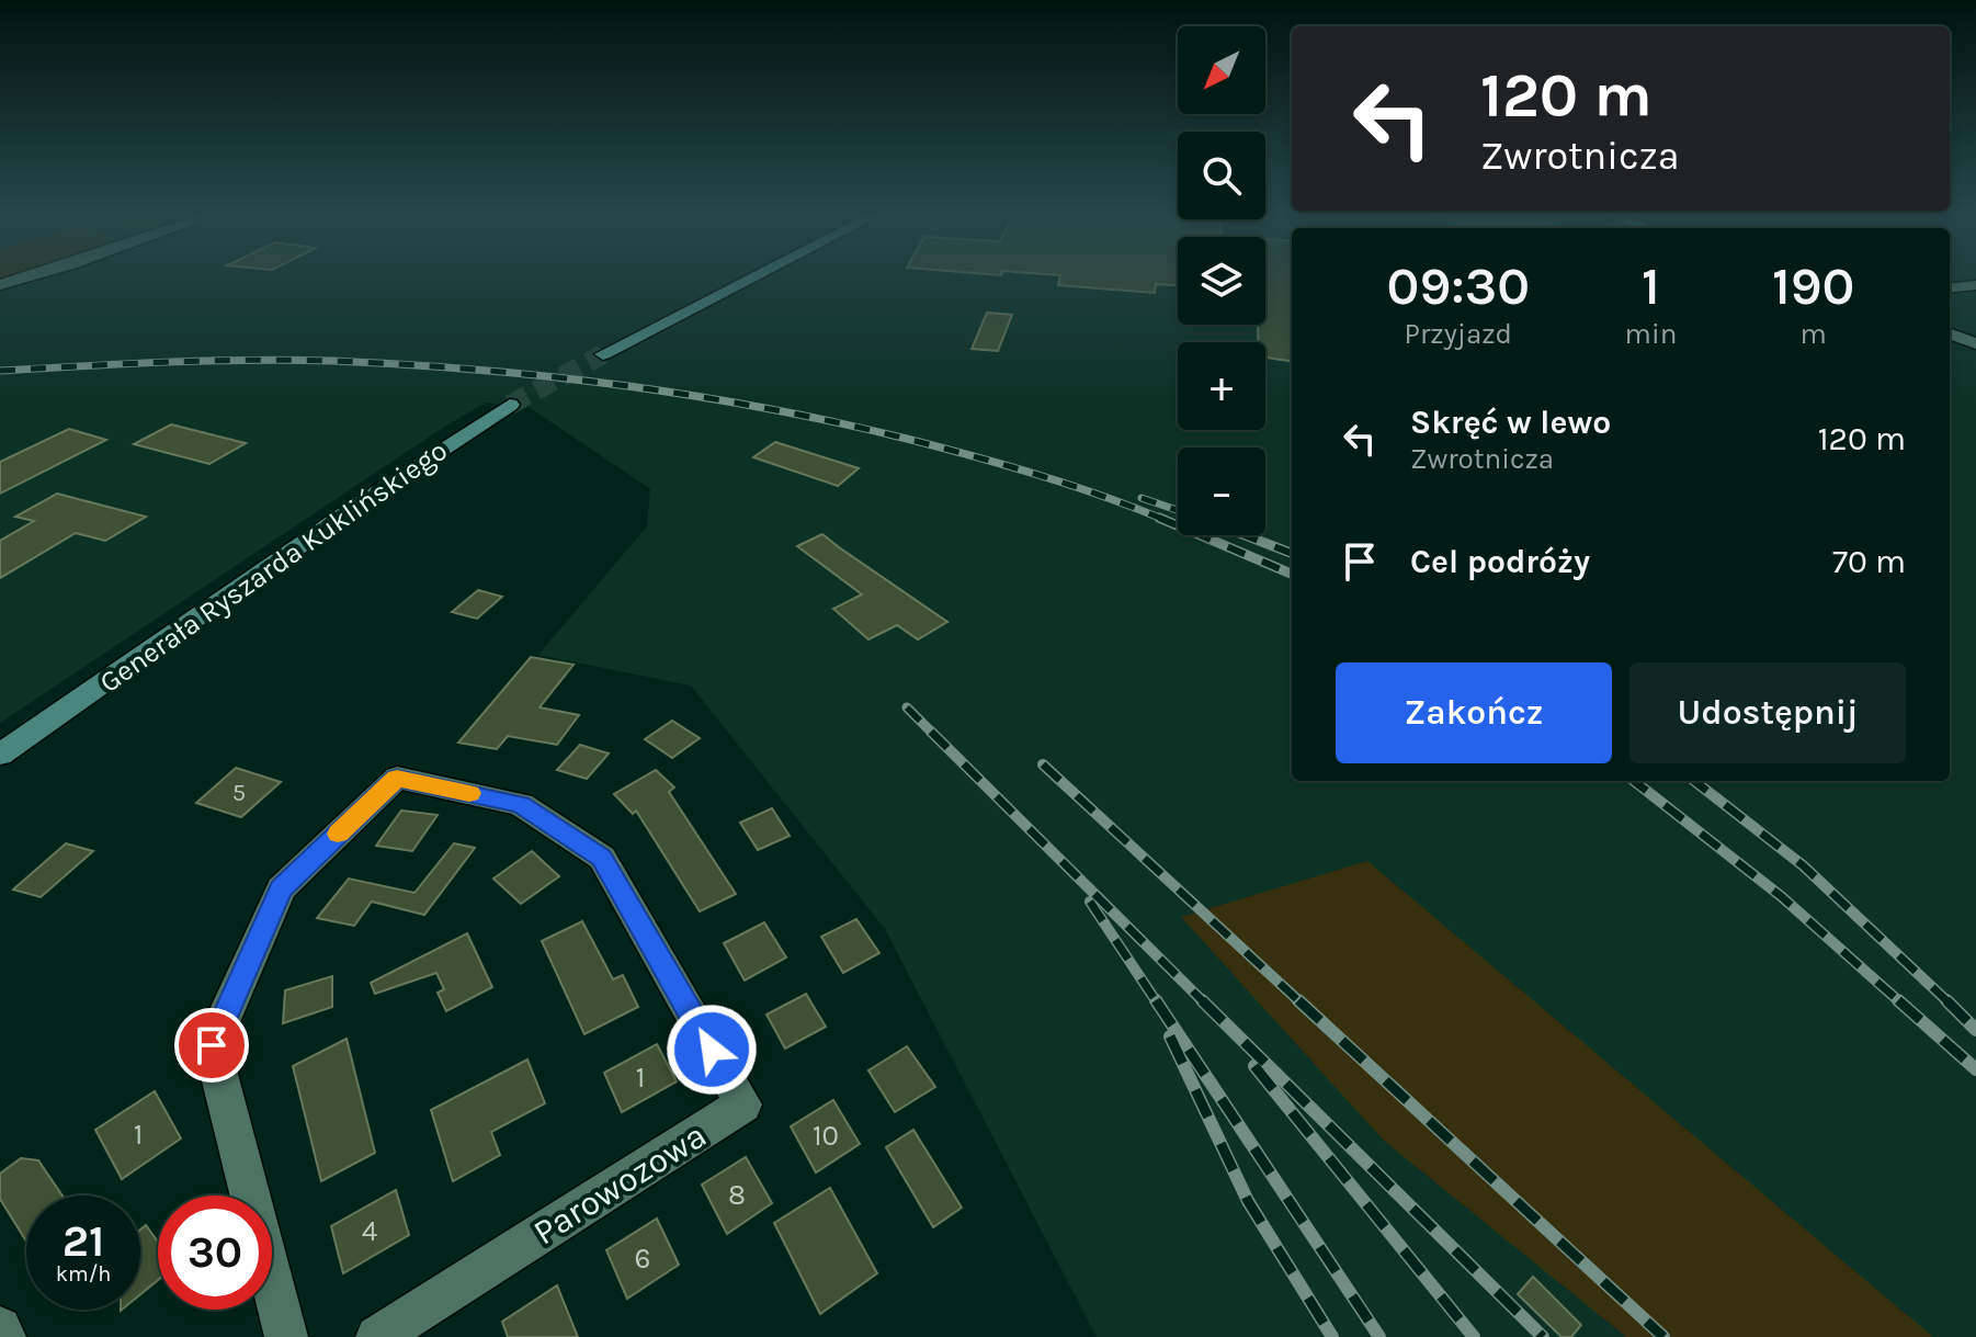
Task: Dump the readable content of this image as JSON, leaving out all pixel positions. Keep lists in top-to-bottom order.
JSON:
{
  "streets": {
    "main road": ["Generała Ryszarda Kuklińskiego"],
    "street": ["Parowozowa"]
  },
  "house_numbers": [
    "5",
    "1",
    "1",
    "10",
    "8",
    "4",
    "6"
  ],
  "north": "bottom left",
  "page": {
    "map_buttons": ["+", "−"],
    "turn": ["120 m", "Zwrotnicza"],
    "eta": [
      "09:30",
      "Przyjazd",
      "1",
      "min",
      "190",
      "m"
    ],
    "list": [
      {
        "name": "Skręć w lewo",
        "note": "Zwrotnicza",
        "value": "120 m"
      },
      {
        "name": "Cel podróży",
        "value": "70 m"
      }
    ],
    "buttons": ["Zakończ", "Udostępnij"],
    "speed": "21 km/h",
    "limit": "30"
  }
}
